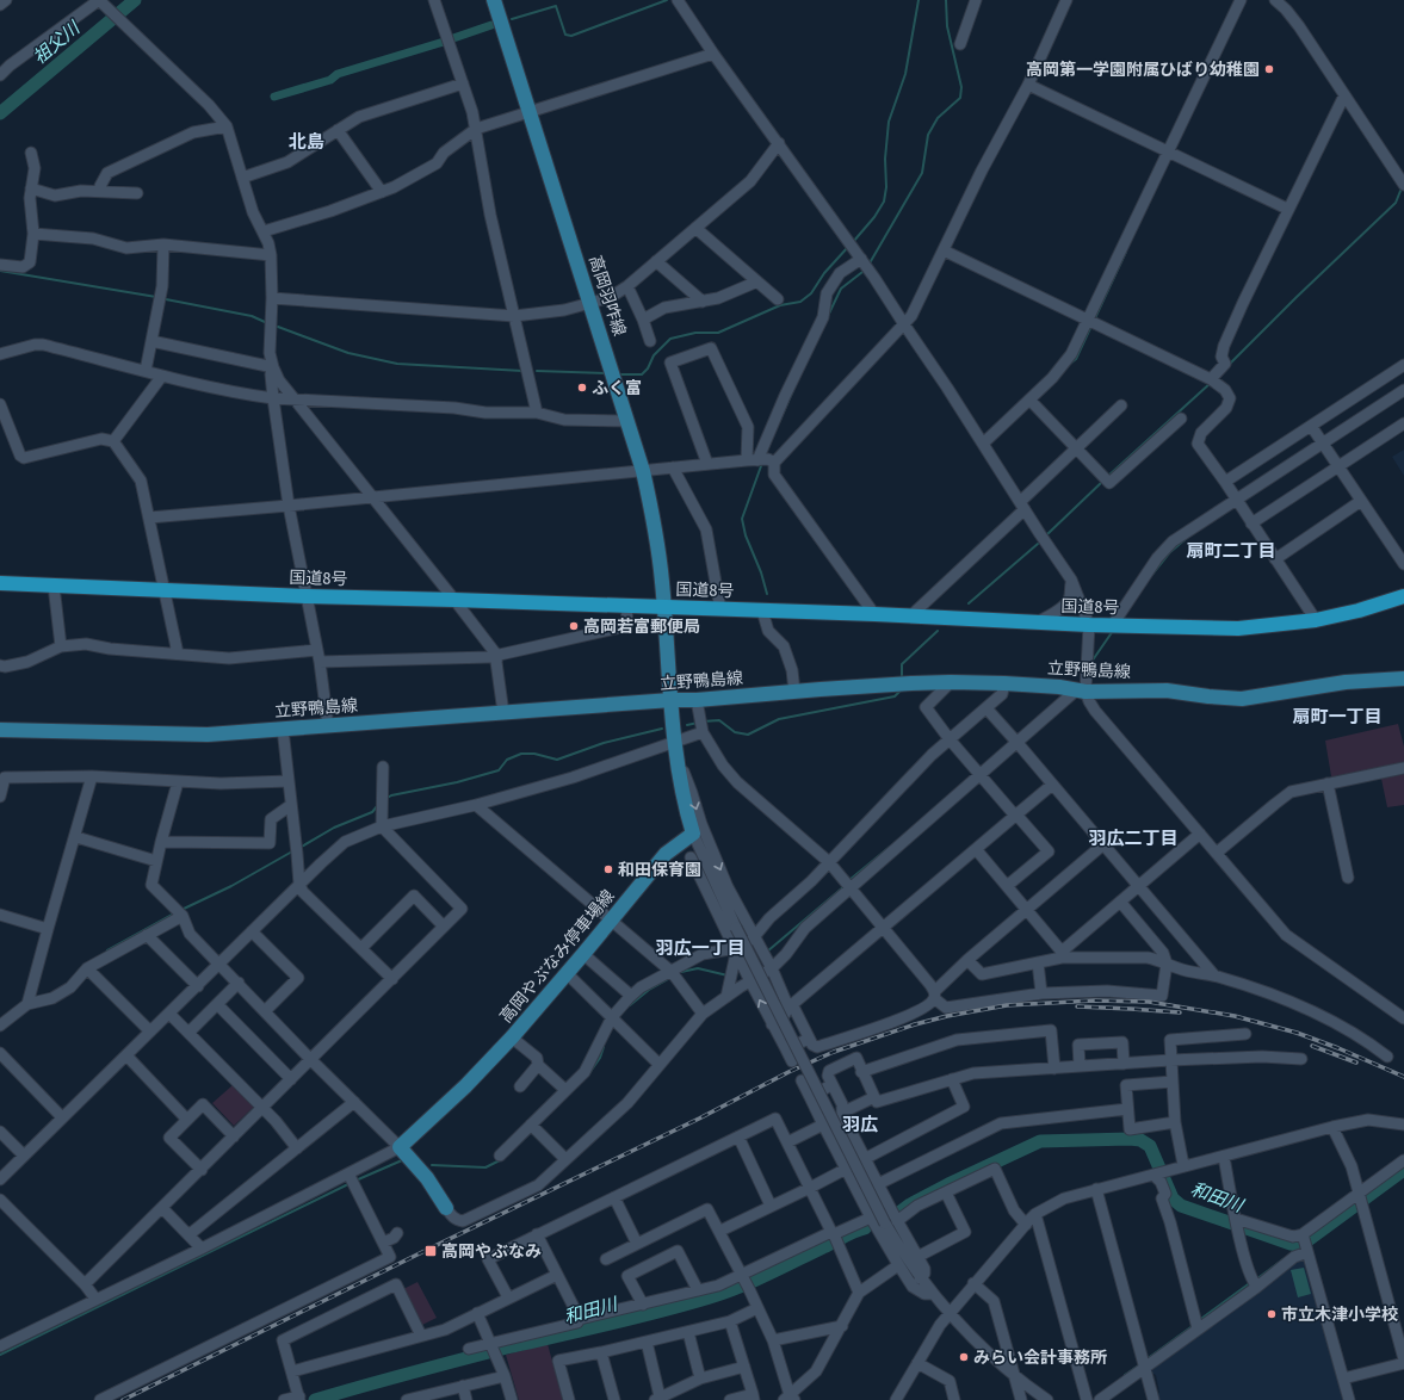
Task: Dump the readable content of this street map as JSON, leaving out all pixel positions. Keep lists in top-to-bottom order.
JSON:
{
  "streets": {
    "highway": ["国道8号"],
    "main road": ["高岡羽咋線", "立野鴨島線", "高岡やぶなみ停車場線"]
  },
  "crossings": [
    ["高岡羽咋線", "国道8号"]
  ],
  "districts": [
    "北島",
    "扇町二丁目",
    "扇町一丁目",
    "羽広二丁目",
    "羽広一丁目",
    "羽広"
  ],
  "water": ["祖父川", "和田川"],
  "places": {
    "other": [
      "高岡第一学園附属ひばり幼稚園",
      "ふく富",
      "高岡若富郵便局",
      "和田保育園",
      "市立木津小学校",
      "みらい会計事務所"
    ],
    "transit": ["高岡やぶなみ"]
  }
}
